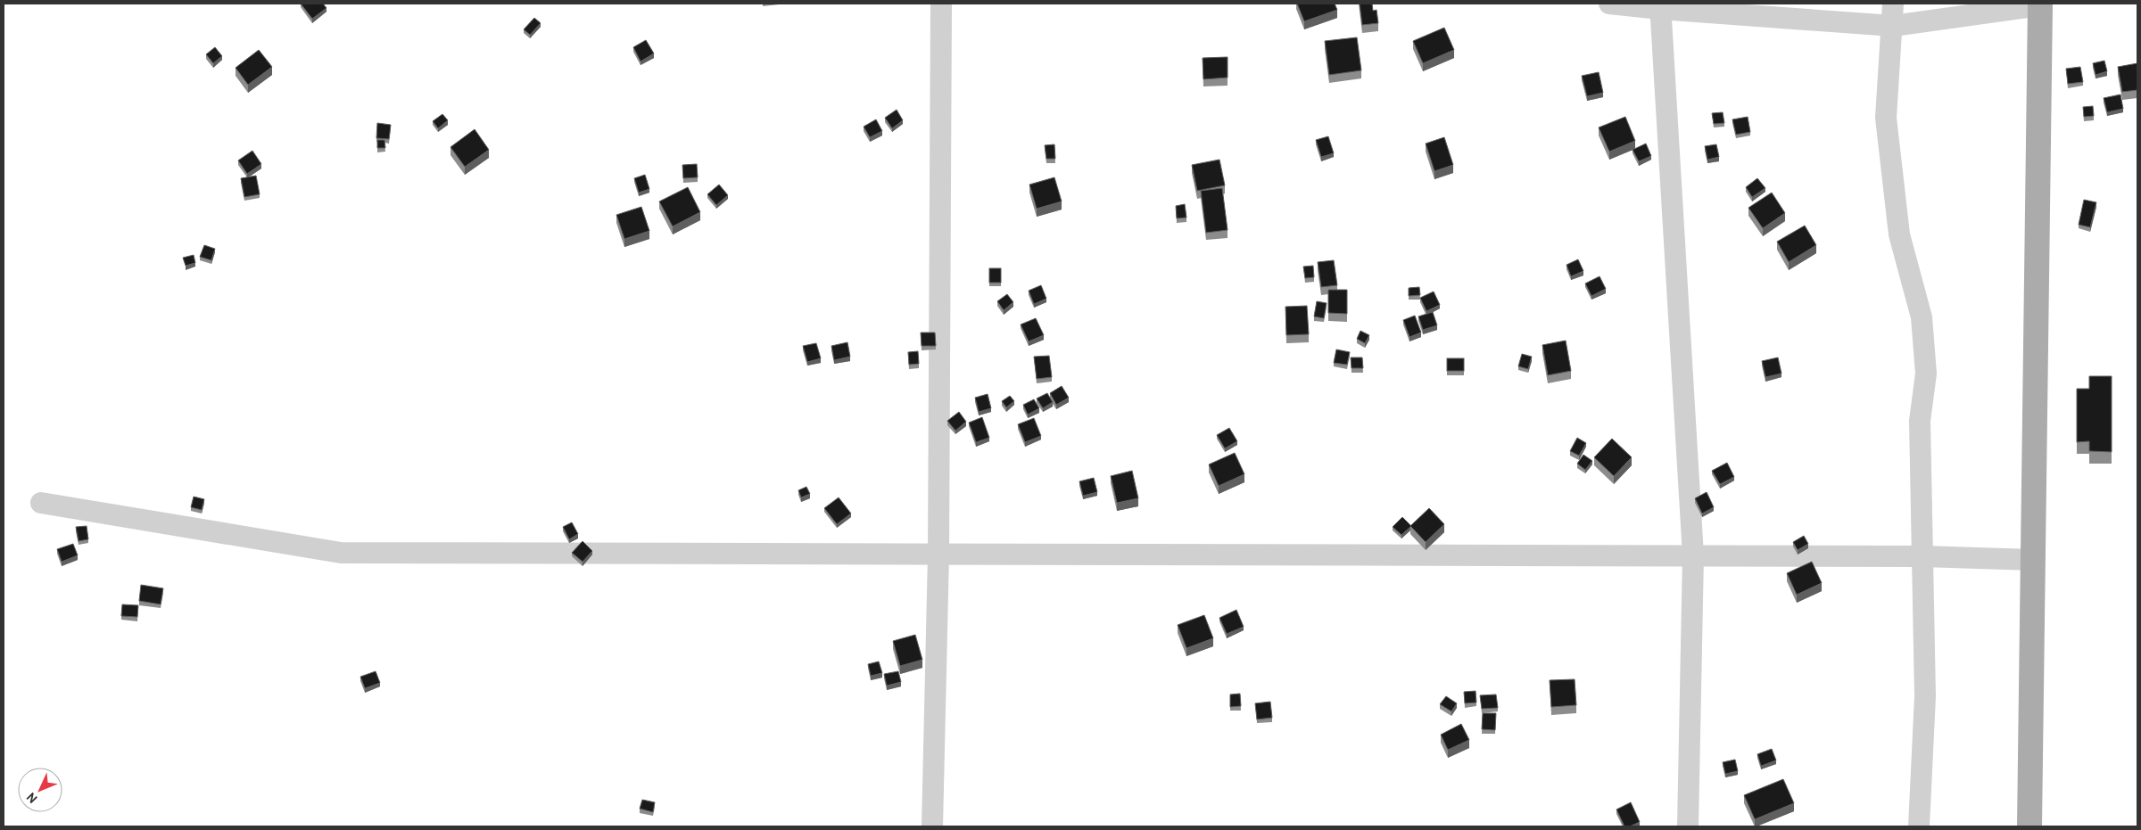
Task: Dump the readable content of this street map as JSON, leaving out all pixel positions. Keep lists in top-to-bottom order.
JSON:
{
  "north": "bottom left"
}
